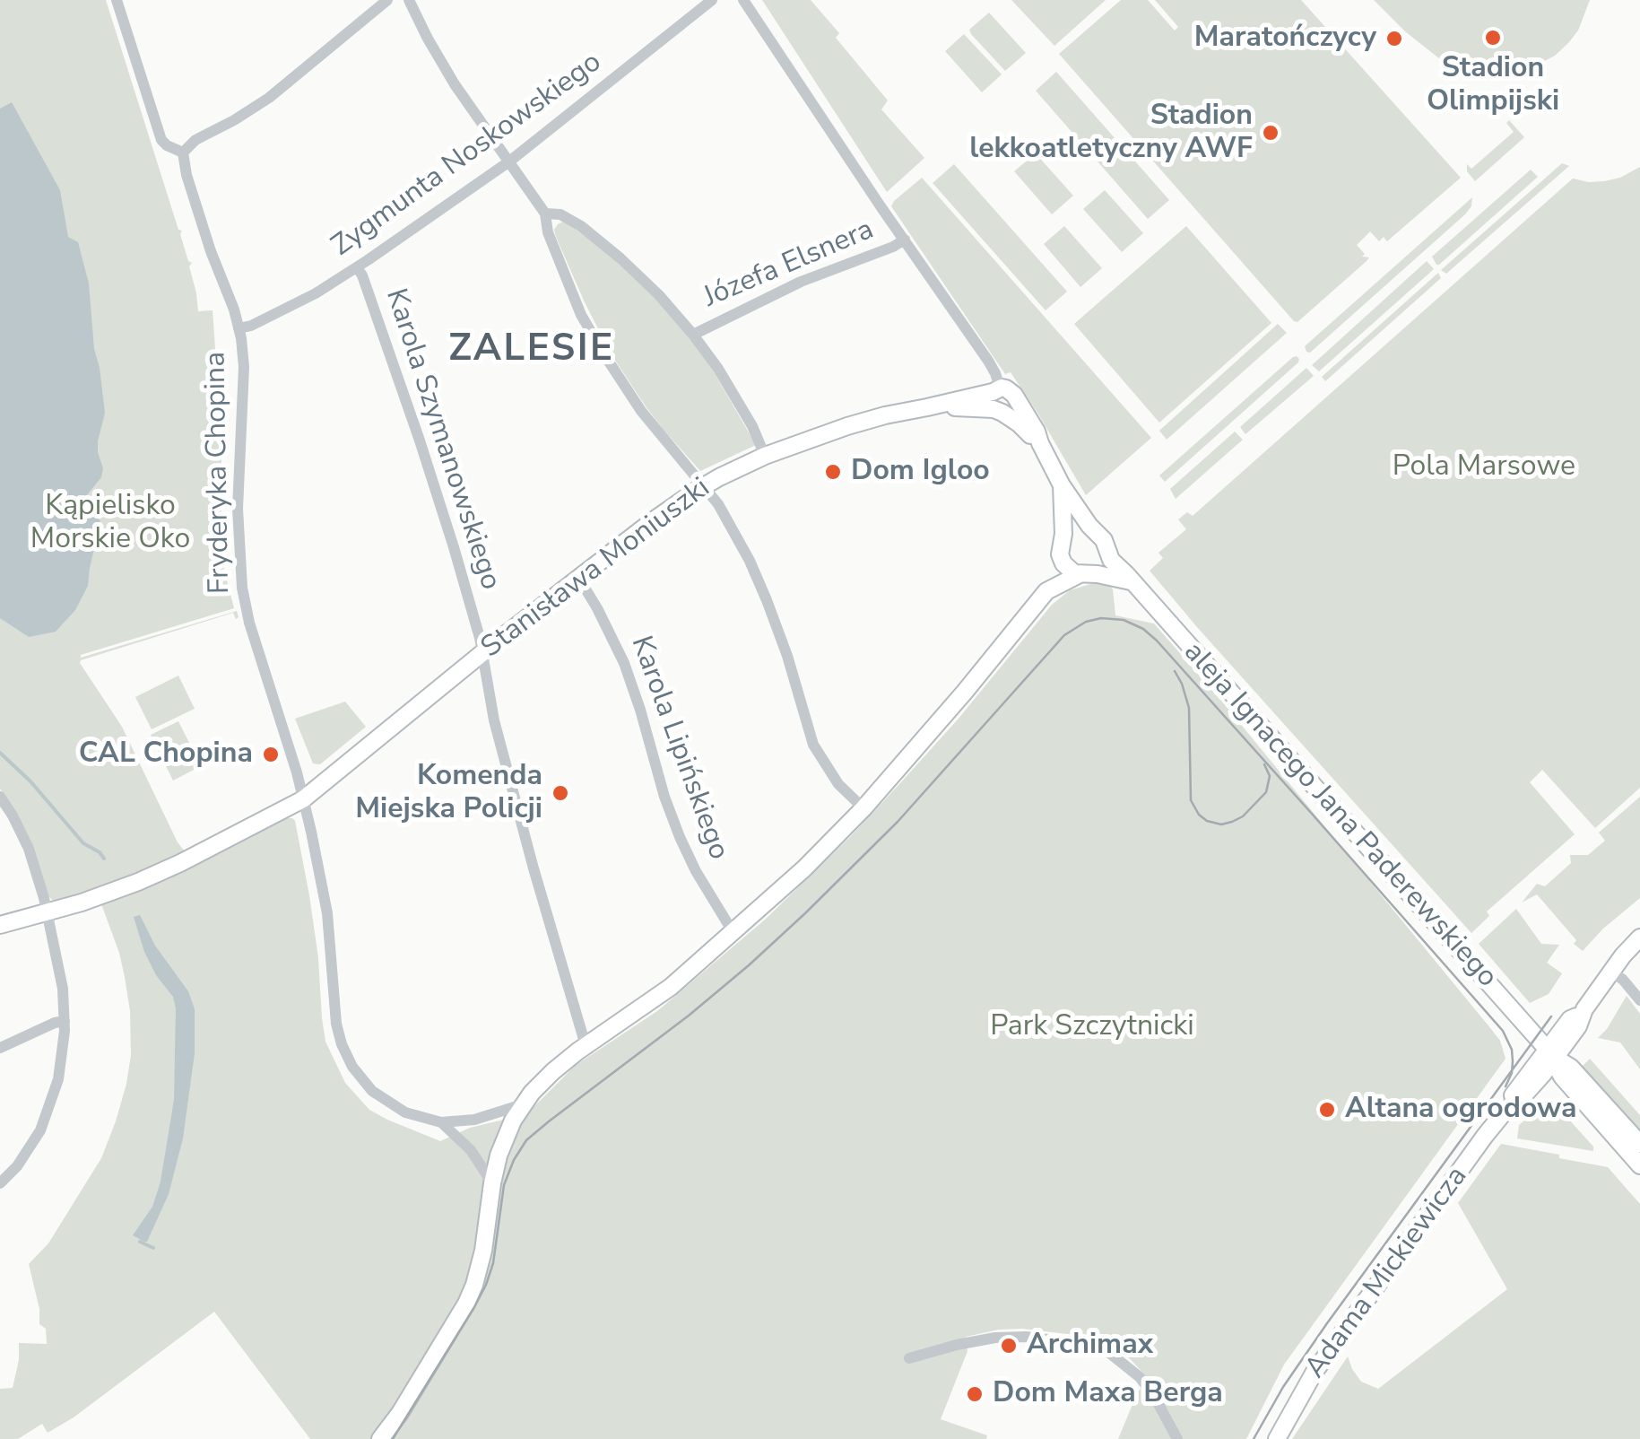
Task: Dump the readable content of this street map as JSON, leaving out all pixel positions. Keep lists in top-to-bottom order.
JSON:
{
  "streets": {
    "street": [
      "Zygmunta Noskowskiego",
      "Józefa Elsnera",
      "Karola Szymanowskiego",
      "Fryderyka Chopina",
      "Stanisława Moniuszki",
      "Karola Lipińskiego",
      "aleja Ignacego Jana Paderewskiego",
      "Adama Mickiewicza"
    ]
  },
  "crossings": [
    ["Zygmunta Noskowskiego", "Karola Szymanowskiego"],
    ["Zygmunta Noskowskiego", "Fryderyka Chopina"],
    ["Karola Szymanowskiego", "Stanisława Moniuszki"],
    ["Fryderyka Chopina", "Stanisława Moniuszki"],
    ["Stanisława Moniuszki", "Karola Lipińskiego"],
    ["aleja Ignacego Jana Paderewskiego", "Adama Mickiewicza"]
  ],
  "districts": ["ZALESIE"],
  "parks": ["Pola Marsowe", "Kąpielisko Morskie Oko", "Park Szczytnicki"],
  "places": [
    "Stadion Olimpijski",
    "Maratończycy",
    "Stadion lekkoatletyczny AWF",
    "Dom Igloo",
    "CAL Chopina",
    "Komenda Miejska Policji",
    "Altana ogrodowa",
    "Archimax",
    "Dom Maxa Berga"
  ]
}
